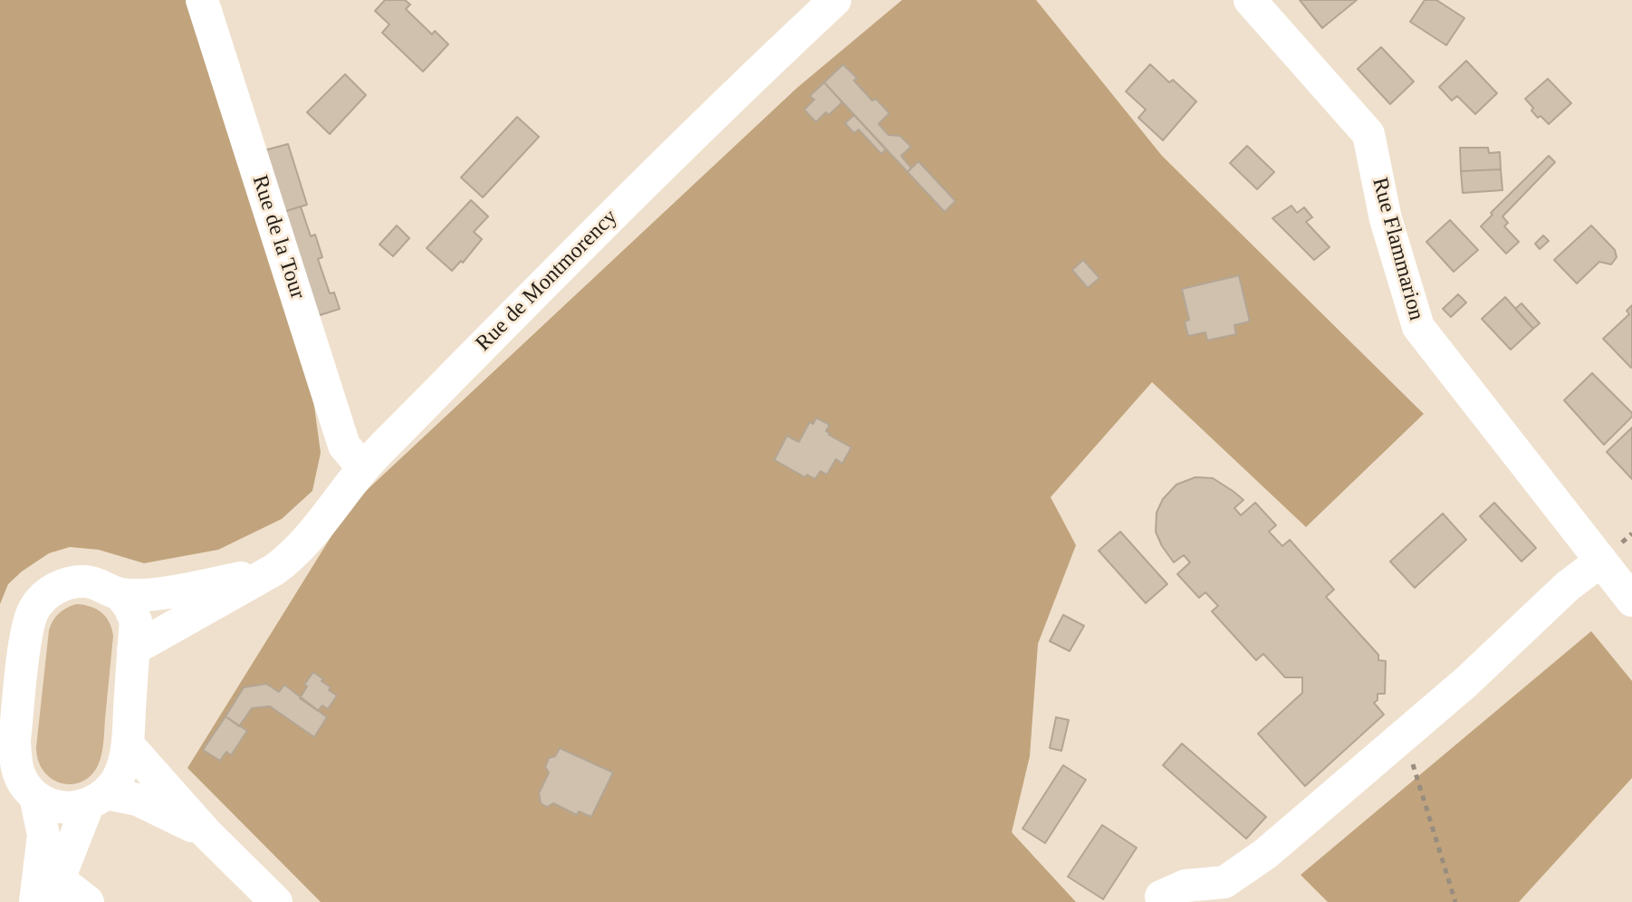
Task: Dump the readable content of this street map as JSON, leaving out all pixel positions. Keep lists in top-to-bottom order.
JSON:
{
  "streets": {
    "street": ["Rue de la Tour", "Rue Flammarion", "Rue de Montmorency"]
  },
  "crossings": [
    ["Rue de la Tour", "Rue de Montmorency"]
  ]
}
